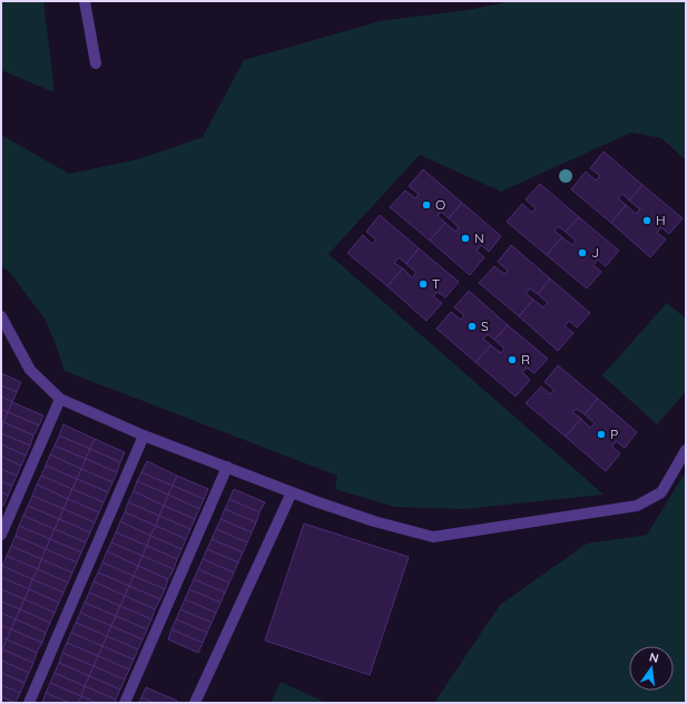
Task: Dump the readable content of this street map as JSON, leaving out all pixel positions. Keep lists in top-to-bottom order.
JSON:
{
  "places": [
    "O",
    "H",
    "N",
    "J",
    "T",
    "S",
    "R",
    "P"
  ],
  "north": "top"
}
